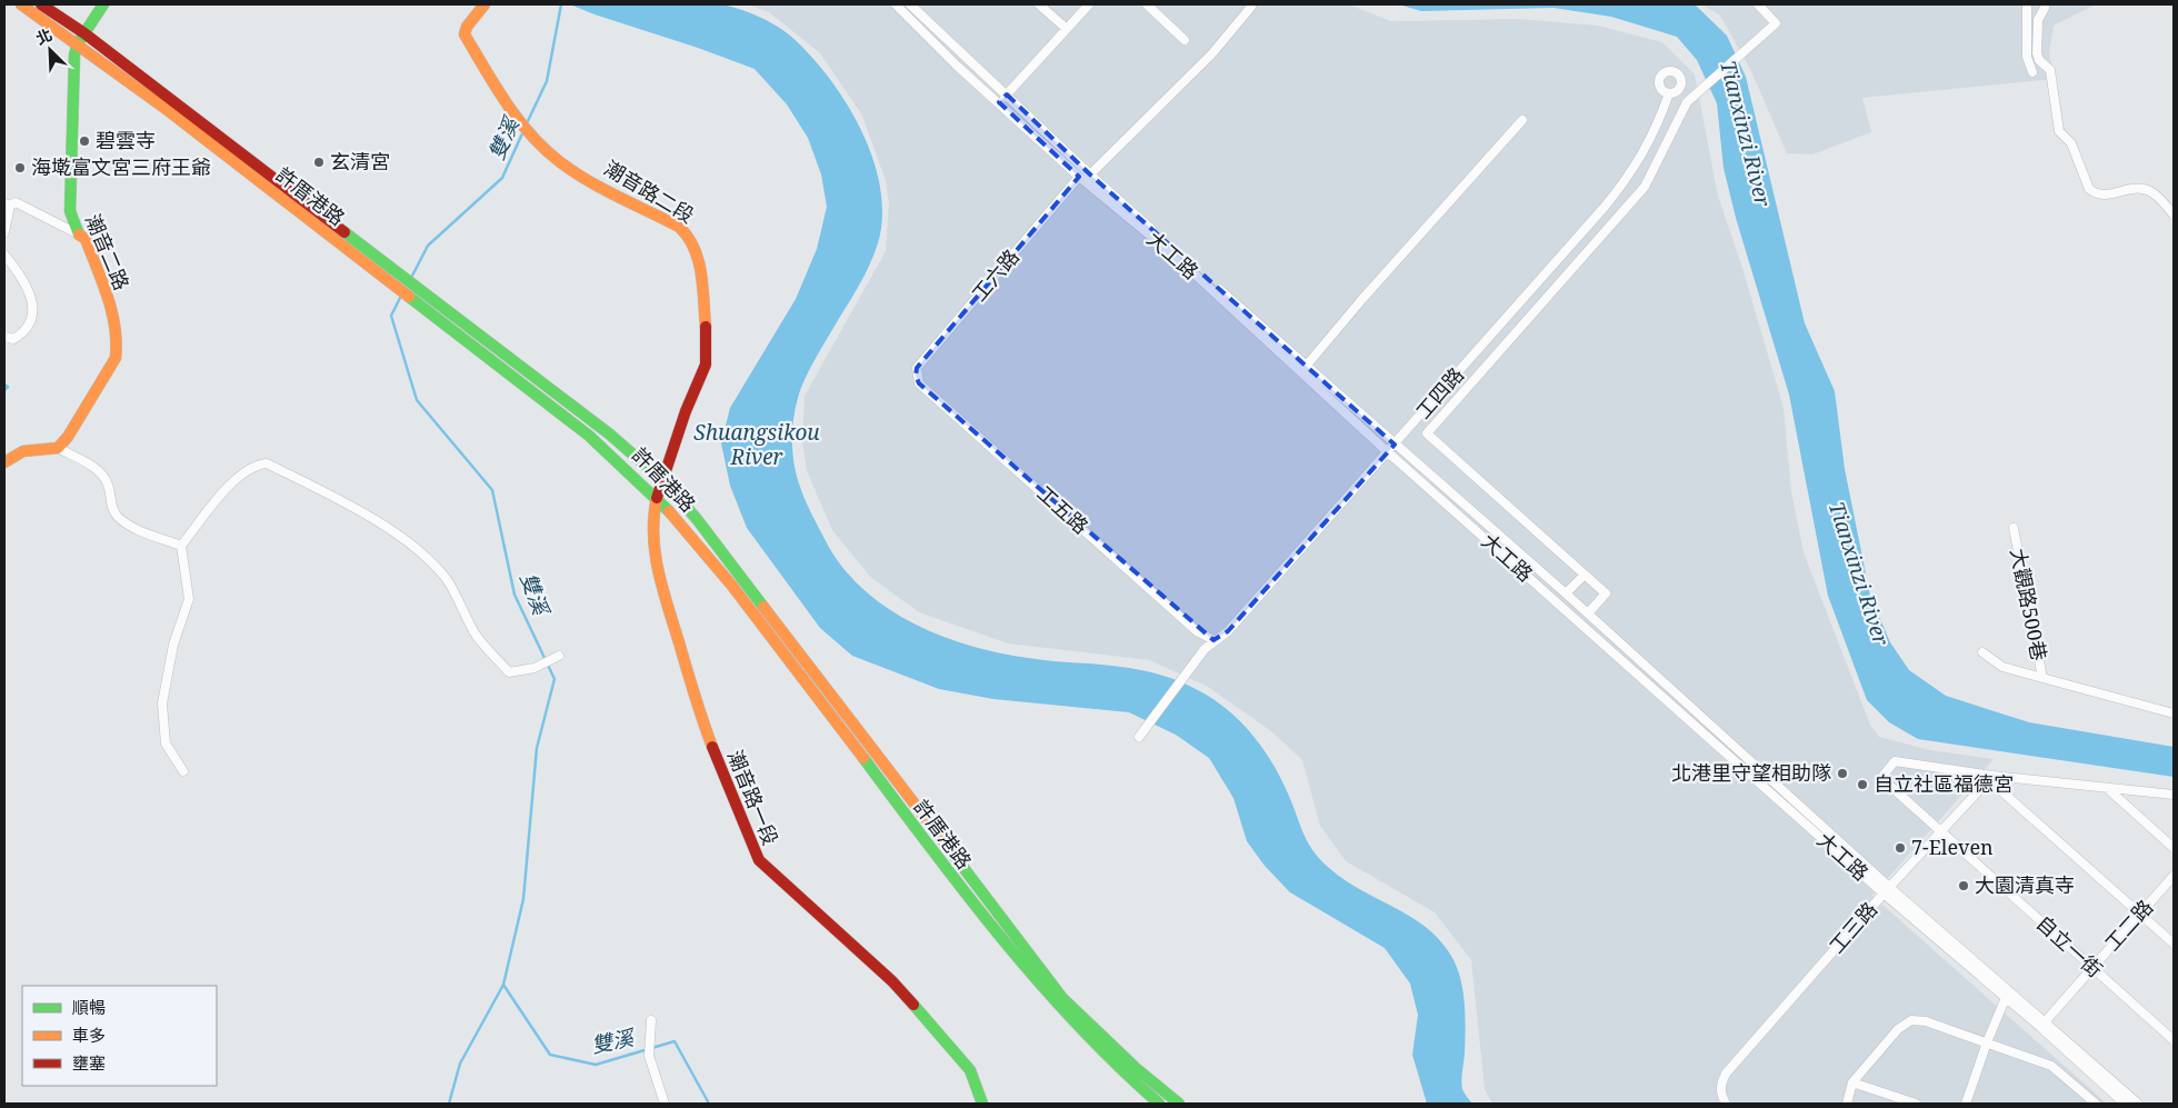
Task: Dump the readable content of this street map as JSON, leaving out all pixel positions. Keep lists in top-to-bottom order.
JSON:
{
  "streets": {
    "street": [
      "潮音路二段",
      "許厝港路",
      "潮音二路",
      "大工路",
      "工六路",
      "工四路",
      "工五路",
      "大觀路500巷",
      "潮音路一段",
      "工二路",
      "工三路",
      "自立一街"
    ]
  },
  "crossings": [
    ["潮音路二段", "許厝港路"],
    ["潮音路二段", "潮音路一段"],
    ["許厝港路", "潮音二路"],
    ["許厝港路", "潮音路一段"],
    ["大工路", "工六路"],
    ["大工路", "工四路"],
    ["大工路", "工二路"],
    ["大工路", "工三路"],
    ["工六路", "工五路"],
    ["工四路", "工五路"],
    ["工二路", "自立一街"],
    ["工三路", "自立一街"]
  ],
  "water": ["Tianxinzi River", "雙溪", "Shuangsikou River"],
  "places": [
    "碧雲寺",
    "玄清宮",
    "海墘富文宮三府王爺",
    "北港里守望相助隊",
    "自立社區福德宮",
    "7-Eleven",
    "大園清真寺"
  ],
  "legend": ["順暢", "車多", "壅塞"],
  "north": "top left"
}
